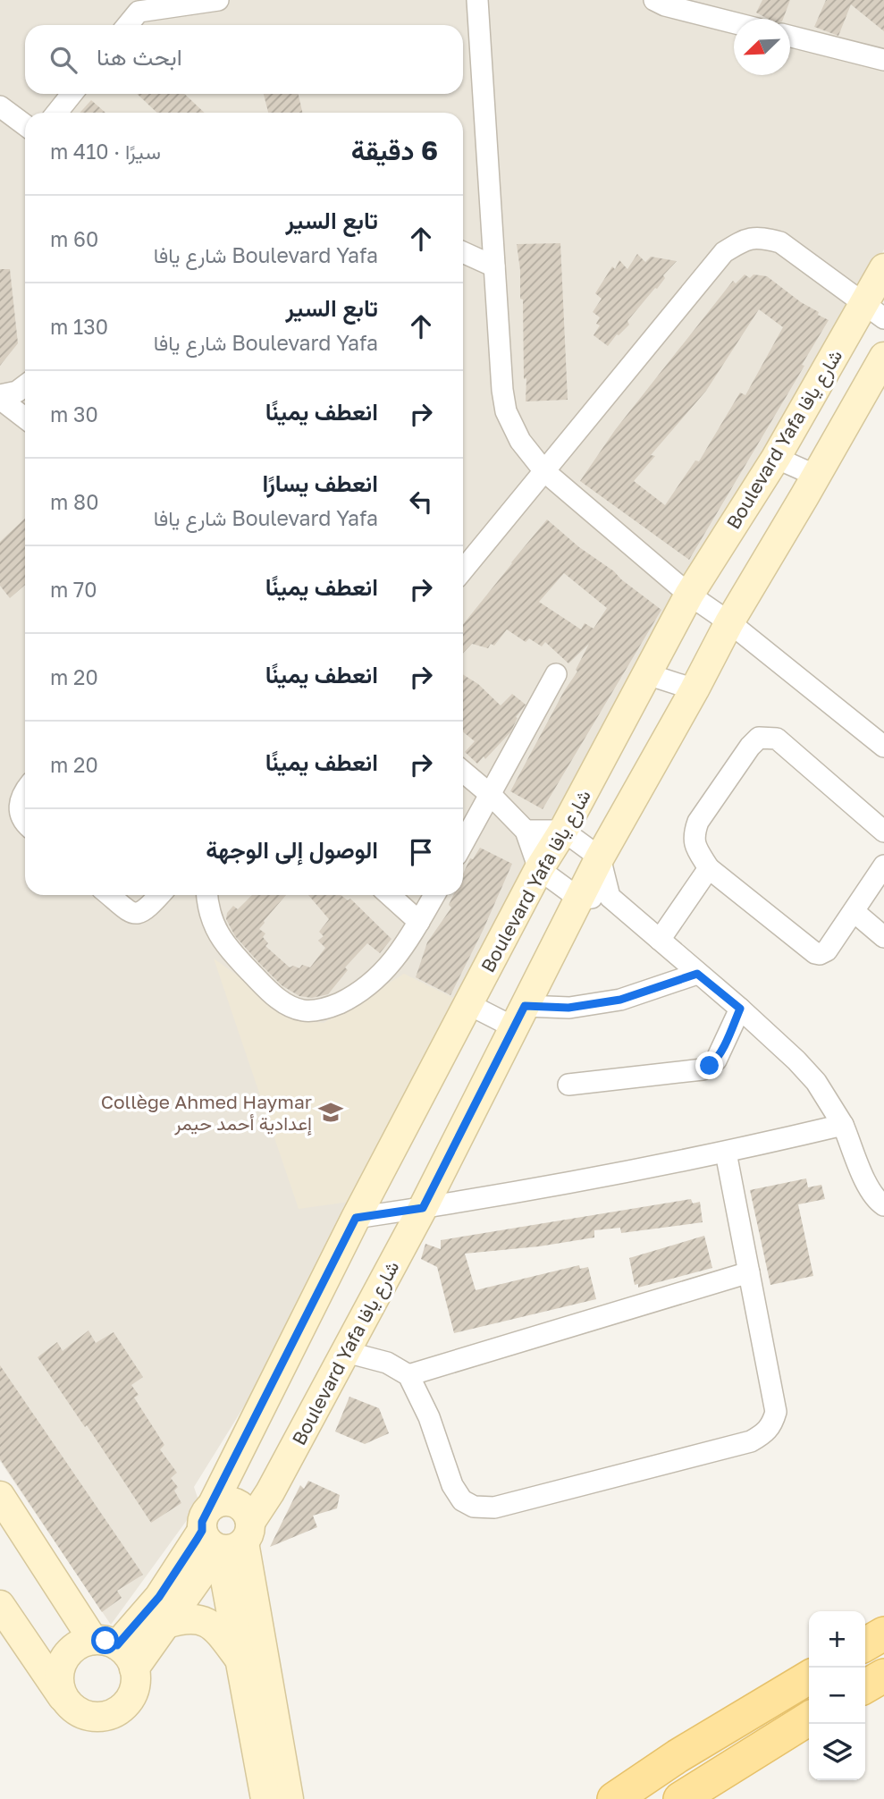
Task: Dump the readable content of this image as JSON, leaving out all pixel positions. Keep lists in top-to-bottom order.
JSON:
{
  "streets": {
    "street": ["Boulevard Yafa شارع يافا"]
  },
  "places": {
    "school or university": ["Collège Ahmed Haymar إعدادية أحمد حيمر"]
  },
  "north": "bottom left",
  "page": {
    "search": "ابحث هنا",
    "heading": ["6 دقيقة", "سيرًا · 410 m"],
    "list": [
      ["تابع السير", "Boulevard Yafa شارع يافا", "60 m"],
      ["تابع السير", "Boulevard Yafa شارع يافا", "130 m"],
      ["انعطف يمينًا", "30 m"],
      ["انعطف يسارًا", "Boulevard Yafa شارع يافا", "80 m"],
      ["انعطف يمينًا", "70 m"],
      ["انعطف يمينًا", "20 m"],
      ["انعطف يمينًا", "20 m"],
      "الوصول إلى الوجهة"
    ],
    "map_buttons": ["+", "−"]
  }
}
